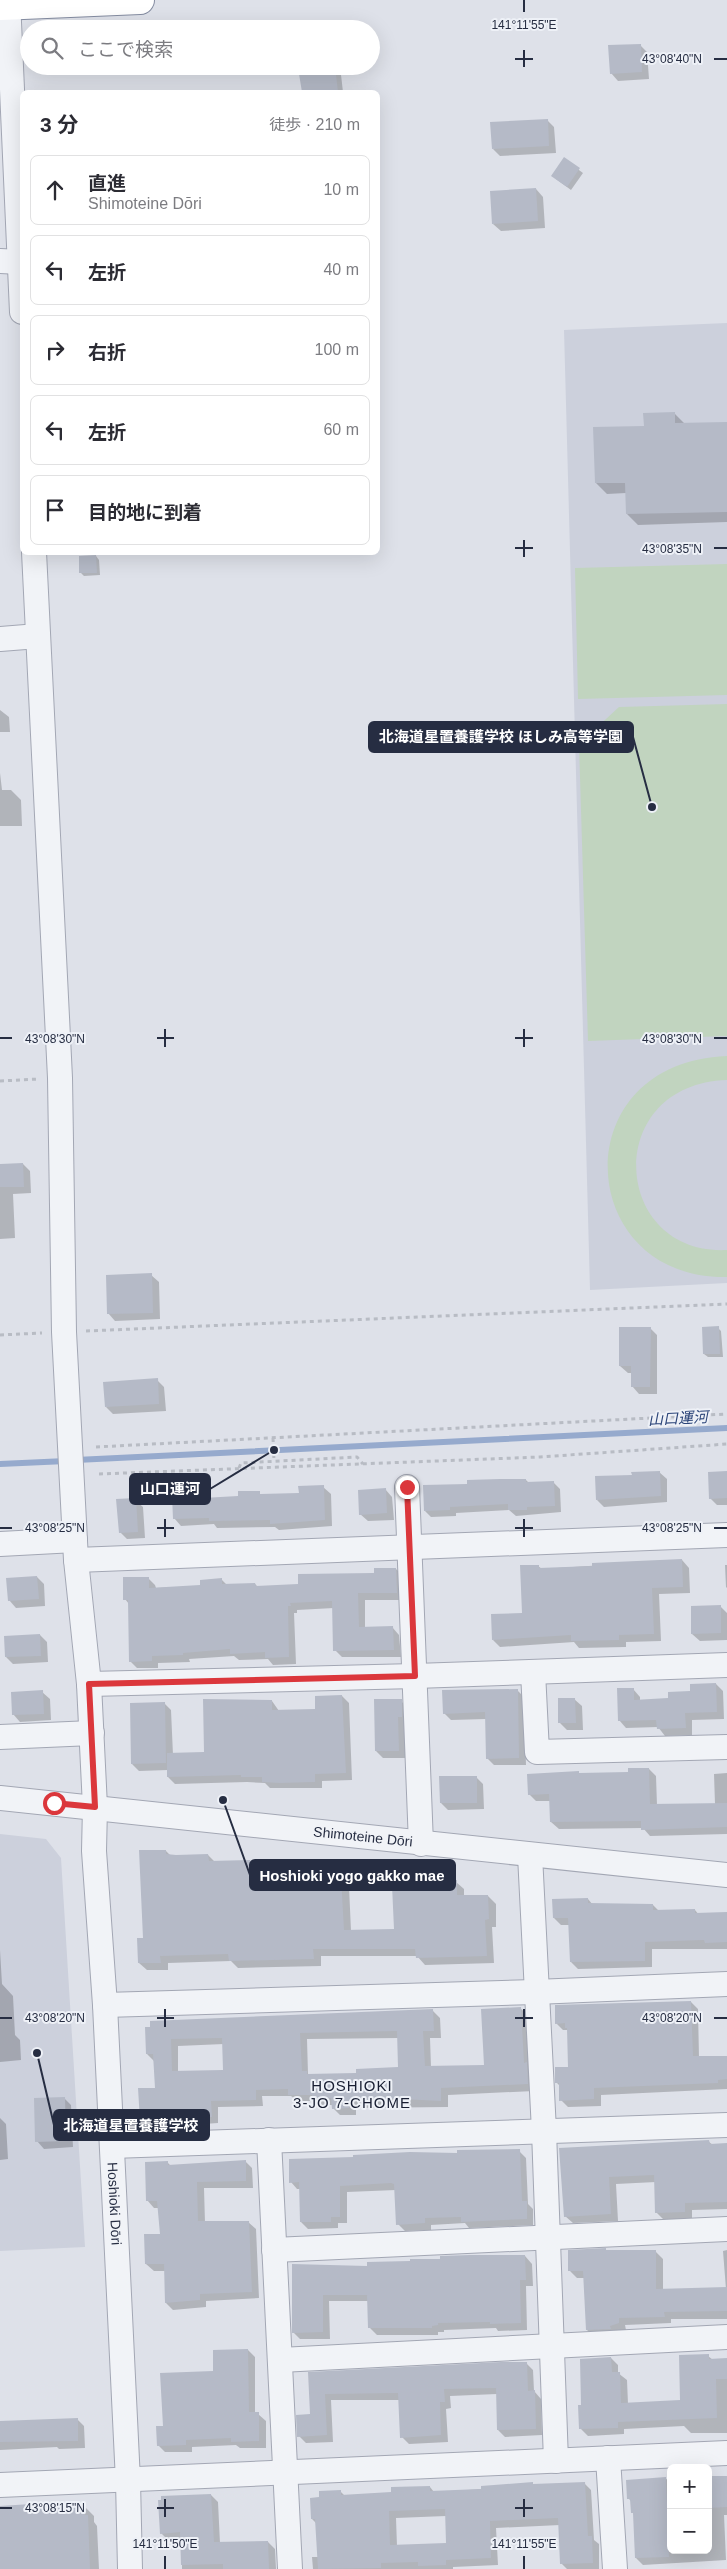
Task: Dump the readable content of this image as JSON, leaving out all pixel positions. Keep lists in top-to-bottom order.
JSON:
{
  "streets": {
    "street": ["Shimoteine Dōri", "Hoshioki Dōri"]
  },
  "crossings": [
    ["Shimoteine Dōri", "Hoshioki Dōri"]
  ],
  "districts": ["HOSHIOKI 3-JO 7-CHOME"],
  "water": ["山口運河"],
  "places": [
    "北海道星置養護学校 ほしみ高等学園",
    "山口運河",
    "Hoshioki yogo gakko mae",
    "北海道星置養護学校"
  ],
  "page": {
    "search": "ここで検索",
    "heading": ["3 分", "徒歩 · 210 m"],
    "list": [
      ["直進", "Shimoteine Dōri", "10 m"],
      ["左折", "40 m"],
      ["右折", "100 m"],
      ["左折", "60 m"],
      "目的地に到着"
    ],
    "map_buttons": ["+", "−"]
  },
  "coordinates": [
    "141°11'55\"E",
    "43°08'40\"N",
    "43°08'35\"N",
    "43°08'30\"N",
    "43°08'25\"N",
    "43°08'20\"N",
    "43°08'15\"N",
    "141°11'50\"E"
  ]
}
